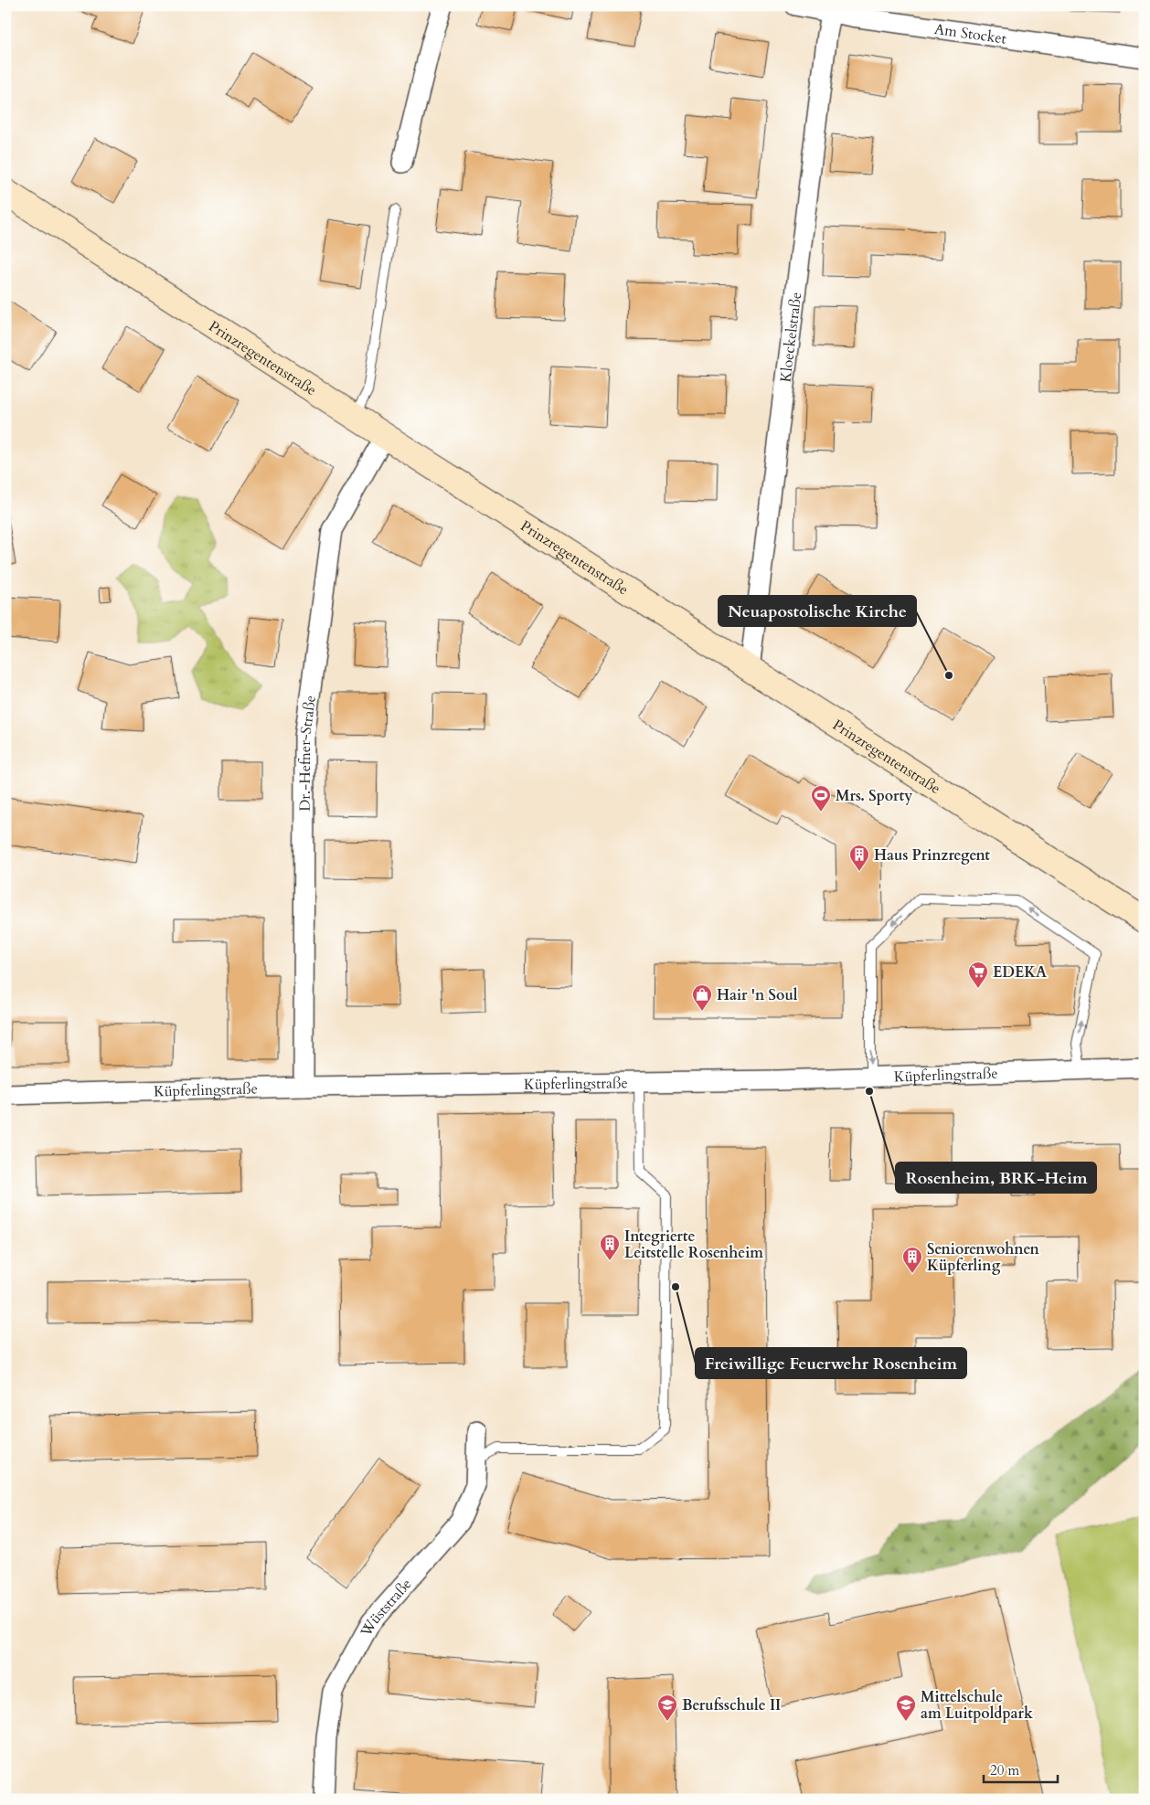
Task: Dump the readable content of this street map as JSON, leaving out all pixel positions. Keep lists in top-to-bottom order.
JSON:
{
  "streets": {
    "main road": ["Prinzregentenstraße"],
    "street": [
      "Am Stocket",
      "Kloeckelstraße",
      "Dr.-Hefner-Straße",
      "Küpferlingstraße",
      "Wüststraße"
    ]
  },
  "crossings": [
    ["Am Stocket", "Kloeckelstraße"],
    ["Kloeckelstraße", "Prinzregentenstraße"],
    ["Prinzregentenstraße", "Dr.-Hefner-Straße"],
    ["Dr.-Hefner-Straße", "Küpferlingstraße"]
  ],
  "places": {
    "other": ["Neuapostolische Kirche", "Rosenheim, BRK-Heim", "Freiwillige Feuerwehr Rosenheim"],
    "sports": ["Mrs. Sporty"],
    "building": ["Haus Prinzregent", "Integrierte Leitstelle Rosenheim", "Seniorenwohnen Küpferling"],
    "supermarket": ["EDEKA"],
    "shop": ["Hair 'n Soul"],
    "school or university": ["Berufsschule II", "Mittelschule am Luitpoldpark"]
  },
  "scale_bar": "20 m"
}
